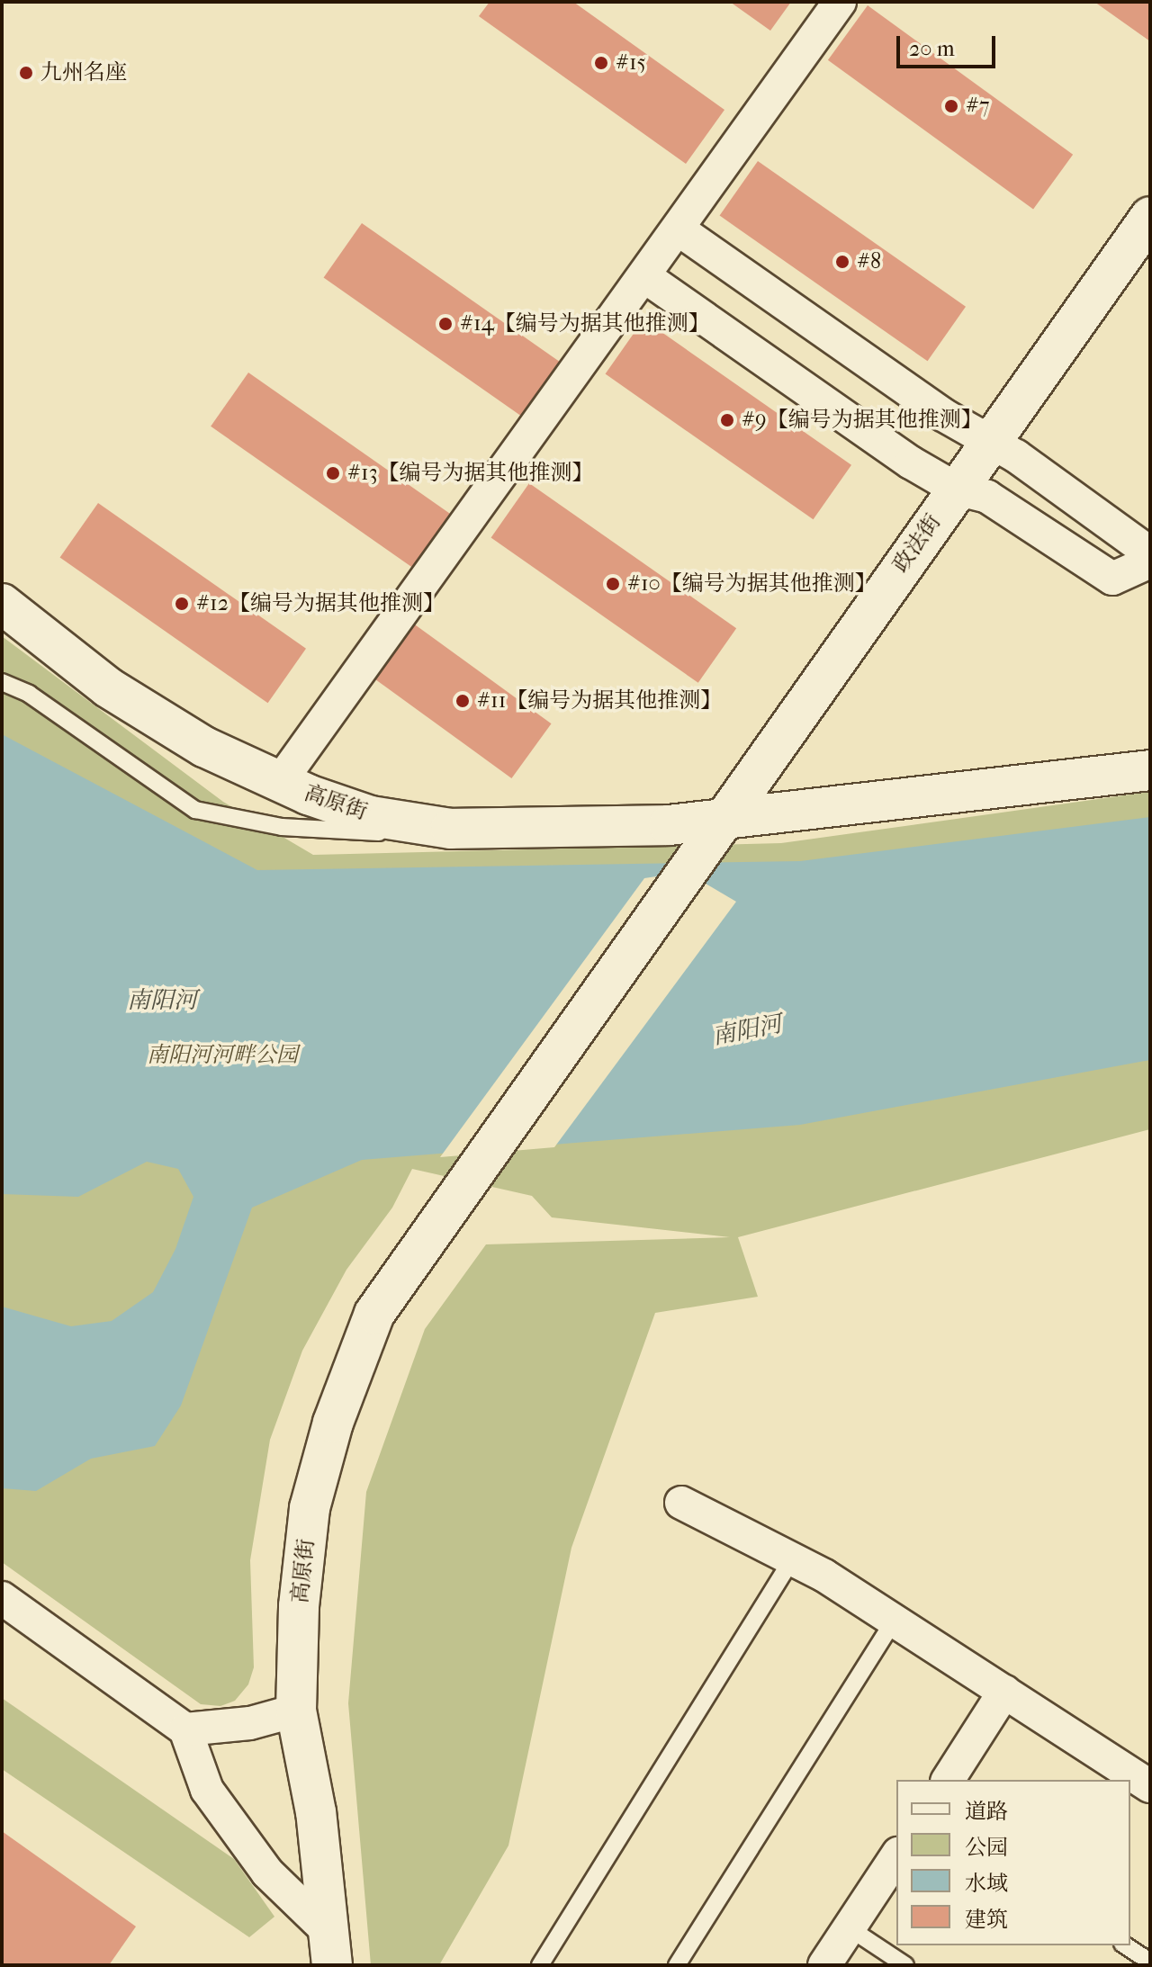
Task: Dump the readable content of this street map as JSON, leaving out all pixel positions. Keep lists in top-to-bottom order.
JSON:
{
  "streets": {
    "street": ["政法街", "高原街"]
  },
  "crossings": [
    ["政法街", "高原街"]
  ],
  "water": ["南阳河"],
  "parks": ["南阳河河畔公园"],
  "places": [
    "#15",
    "九州名座",
    "#7",
    "#8",
    "#14【编号为据其他推测】",
    "#9【编号为据其他推测】",
    "#13【编号为据其他推测】",
    "#10【编号为据其他推测】",
    "#12【编号为据其他推测】",
    "#11【编号为据其他推测】"
  ],
  "legend": [
    "道路",
    "公园",
    "水域",
    "建筑"
  ],
  "scale_bar": "20 m"
}
